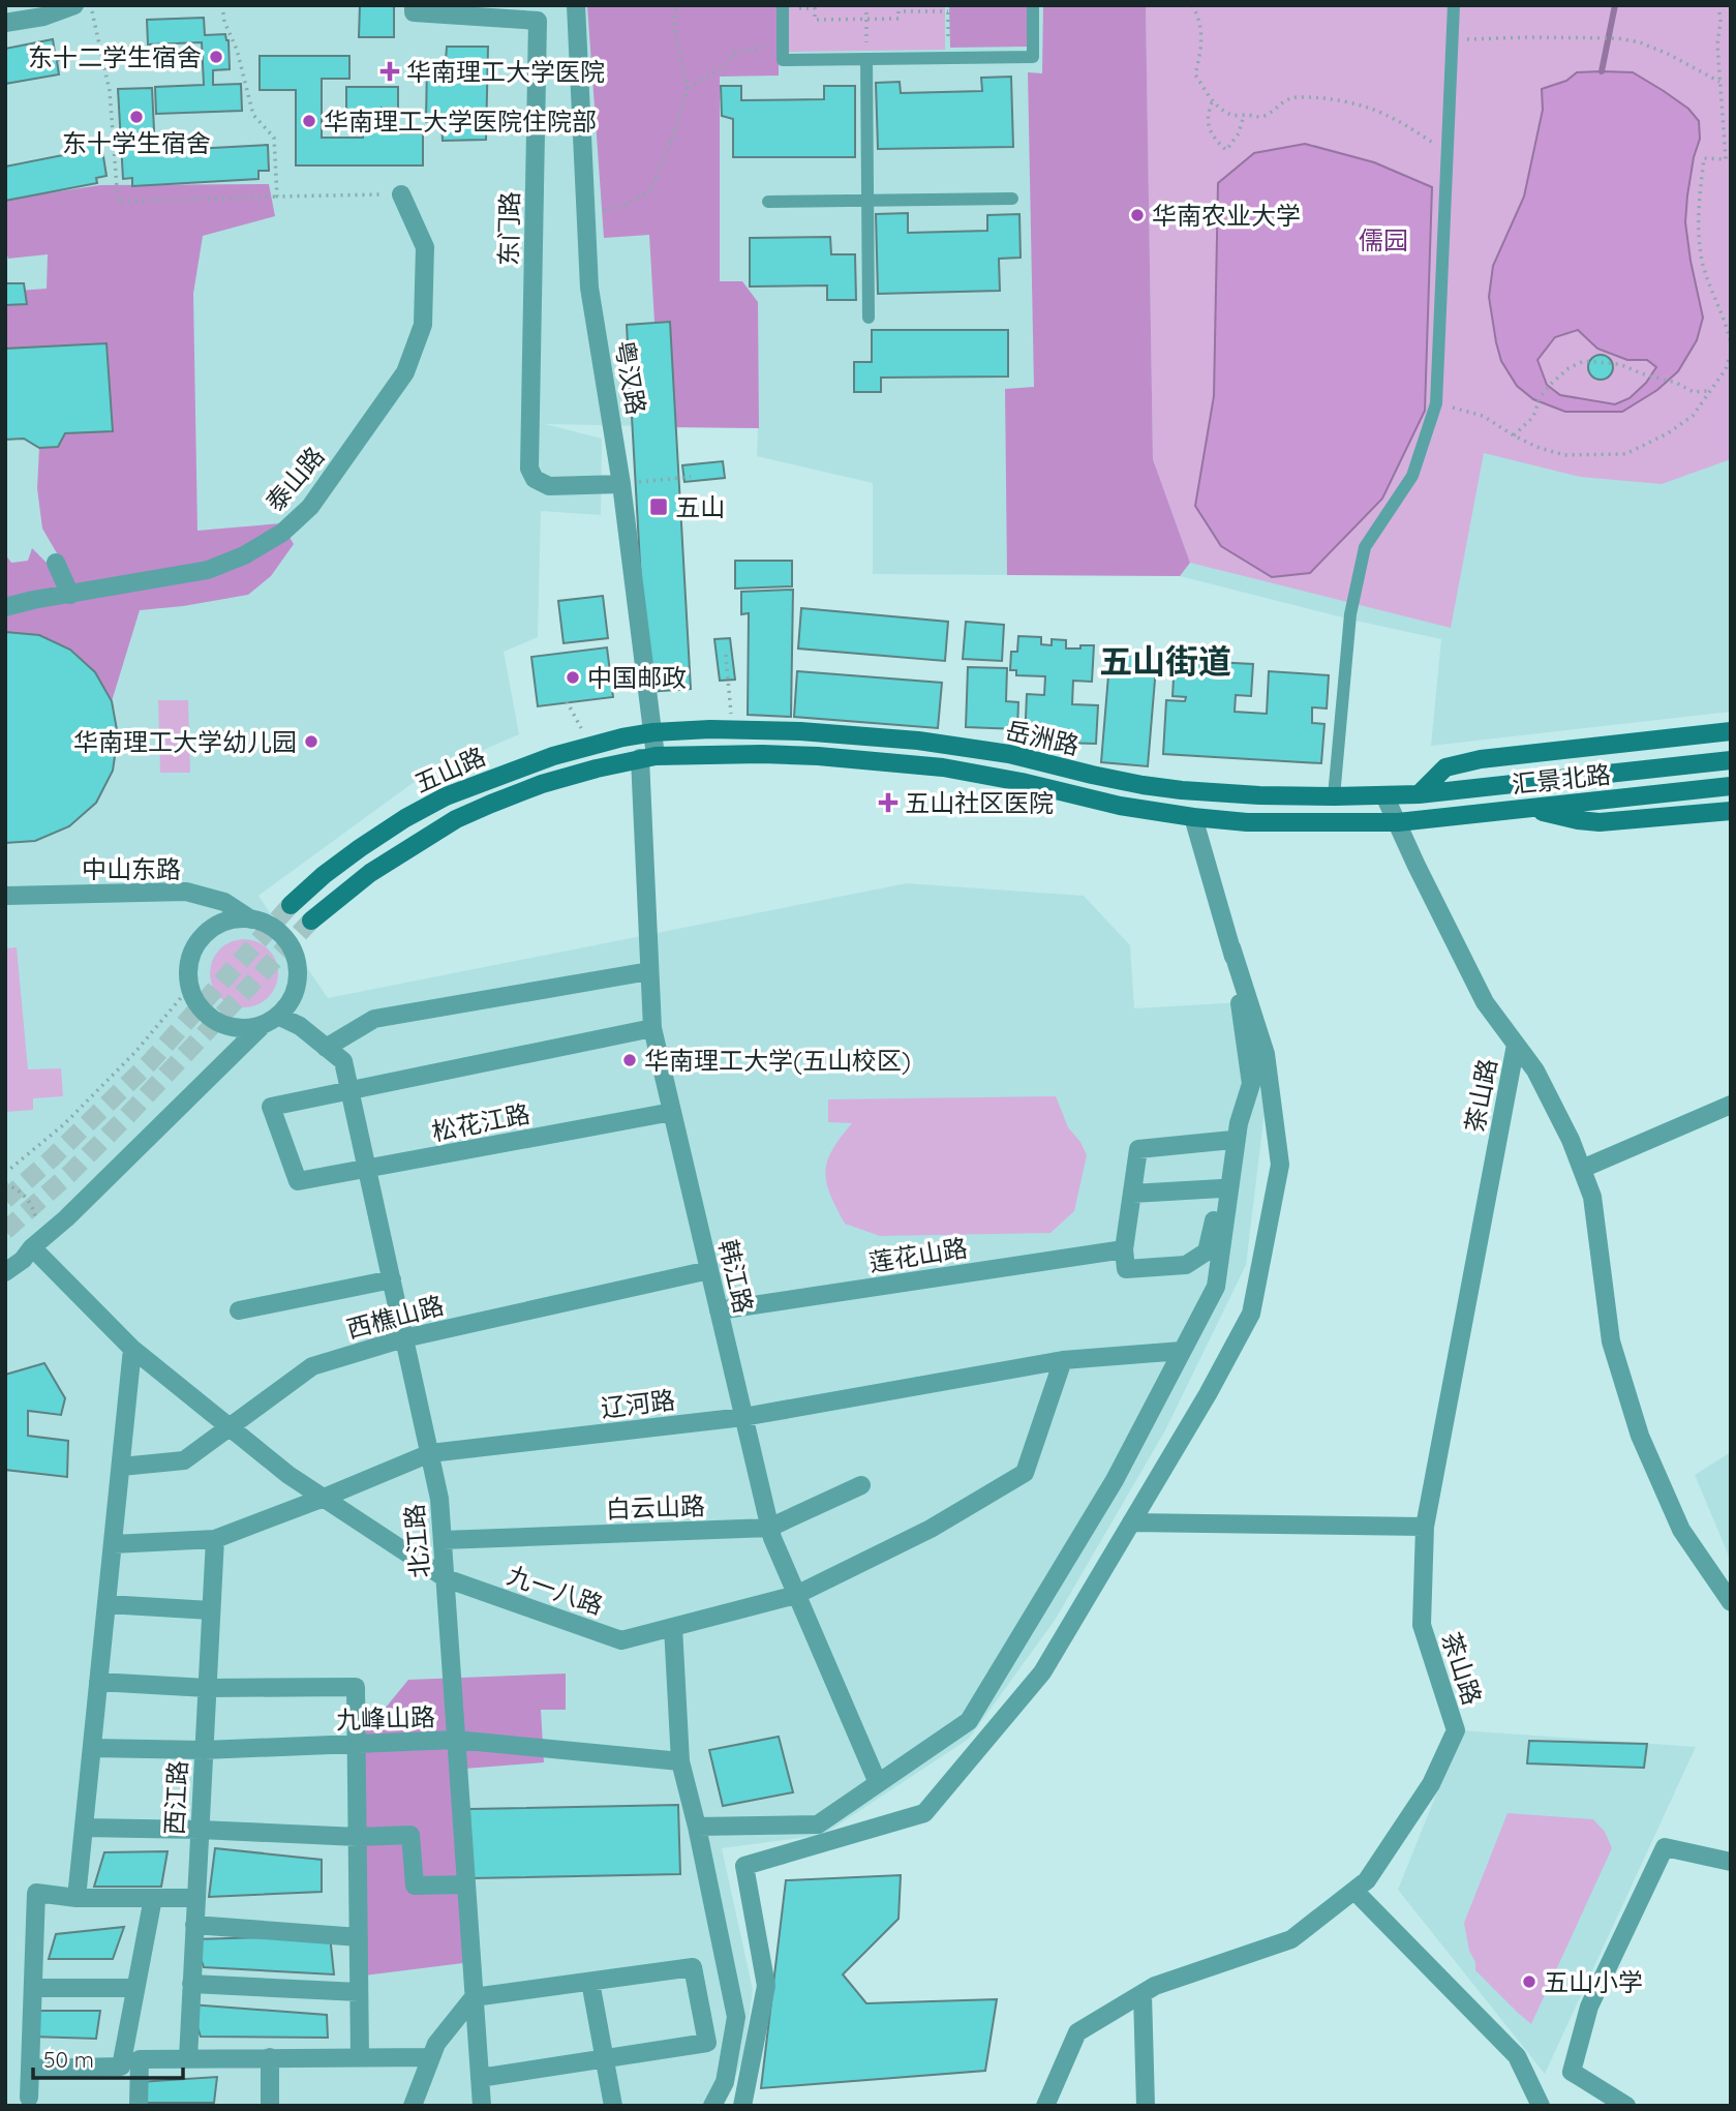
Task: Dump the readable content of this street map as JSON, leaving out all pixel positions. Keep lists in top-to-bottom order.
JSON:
{
  "streets": {
    "main road": ["岳洲路", "五山路", "汇景北路"],
    "street": [
      "东门路",
      "粤汉路",
      "泰山路",
      "中山东路",
      "茶山路",
      "松花江路",
      "莲花山路",
      "韩江路",
      "西樵山路",
      "辽河路",
      "白云山路",
      "北江路",
      "九一八路",
      "九峰山路",
      "西江路"
    ]
  },
  "crossings": [
    ["东门路", "粤汉路"],
    ["粤汉路", "岳洲路"],
    ["粤汉路", "五山路"],
    ["粤汉路", "韩江路"],
    ["岳洲路", "五山路"],
    ["岳洲路", "汇景北路"],
    ["岳洲路", "韩江路"],
    ["五山路", "韩江路"],
    ["中山东路", "北江路"],
    ["松花江路", "韩江路"],
    ["松花江路", "北江路"],
    ["莲花山路", "韩江路"],
    ["韩江路", "西樵山路"],
    ["韩江路", "辽河路"],
    ["韩江路", "白云山路"],
    ["韩江路", "九一八路"],
    ["西樵山路", "北江路"],
    ["西樵山路", "九一八路"],
    ["辽河路", "北江路"],
    ["辽河路", "九一八路"],
    ["辽河路", "西江路"],
    ["白云山路", "北江路"],
    ["北江路", "九一八路"],
    ["北江路", "九峰山路"],
    ["九峰山路", "西江路"]
  ],
  "districts": ["五山街道"],
  "parks": ["儒园"],
  "places": {
    "other": [
      "东十二学生宿舍",
      "东十学生宿舍",
      "华南理工大学医院住院部",
      "华南农业大学",
      "中国邮政",
      "华南理工大学幼儿园",
      "华南理工大学(五山校区)",
      "五山小学"
    ],
    "health": ["华南理工大学医院", "五山社区医院"],
    "transit": ["五山"]
  },
  "scale_bar": "50 m"
}
